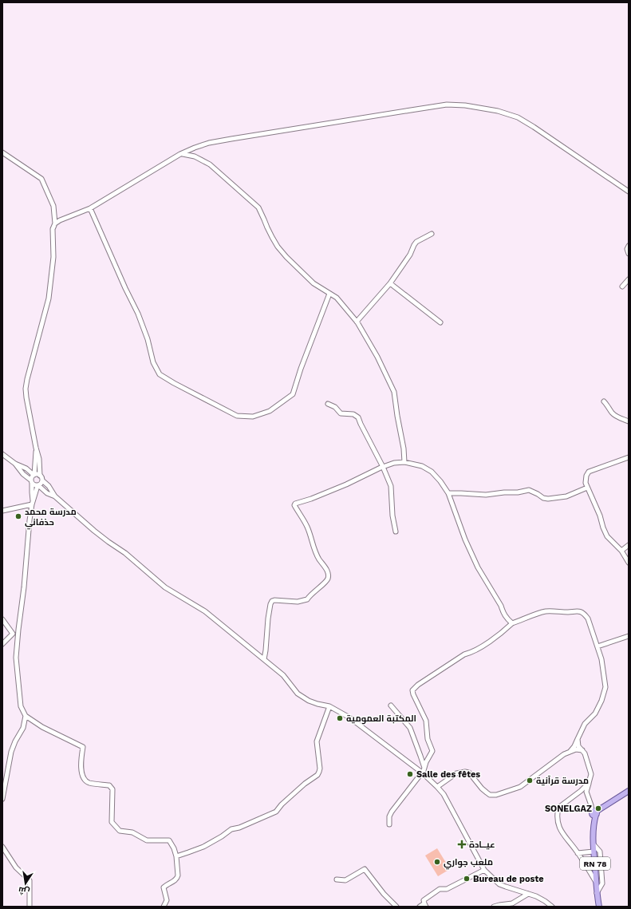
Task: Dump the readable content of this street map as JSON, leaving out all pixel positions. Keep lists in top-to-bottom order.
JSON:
{
  "streets": {
    "main road": ["RN 78"]
  },
  "places": {
    "other": [
      "مدرسة محمد حذفاني",
      "المكتبة العمومية",
      "Salle des fêtes",
      "مدرسة قرآنية",
      "SONELGAZ",
      "ملعب جواري",
      "Bureau de poste"
    ],
    "health": ["عيــادة"]
  },
  "north": "bottom"
}
